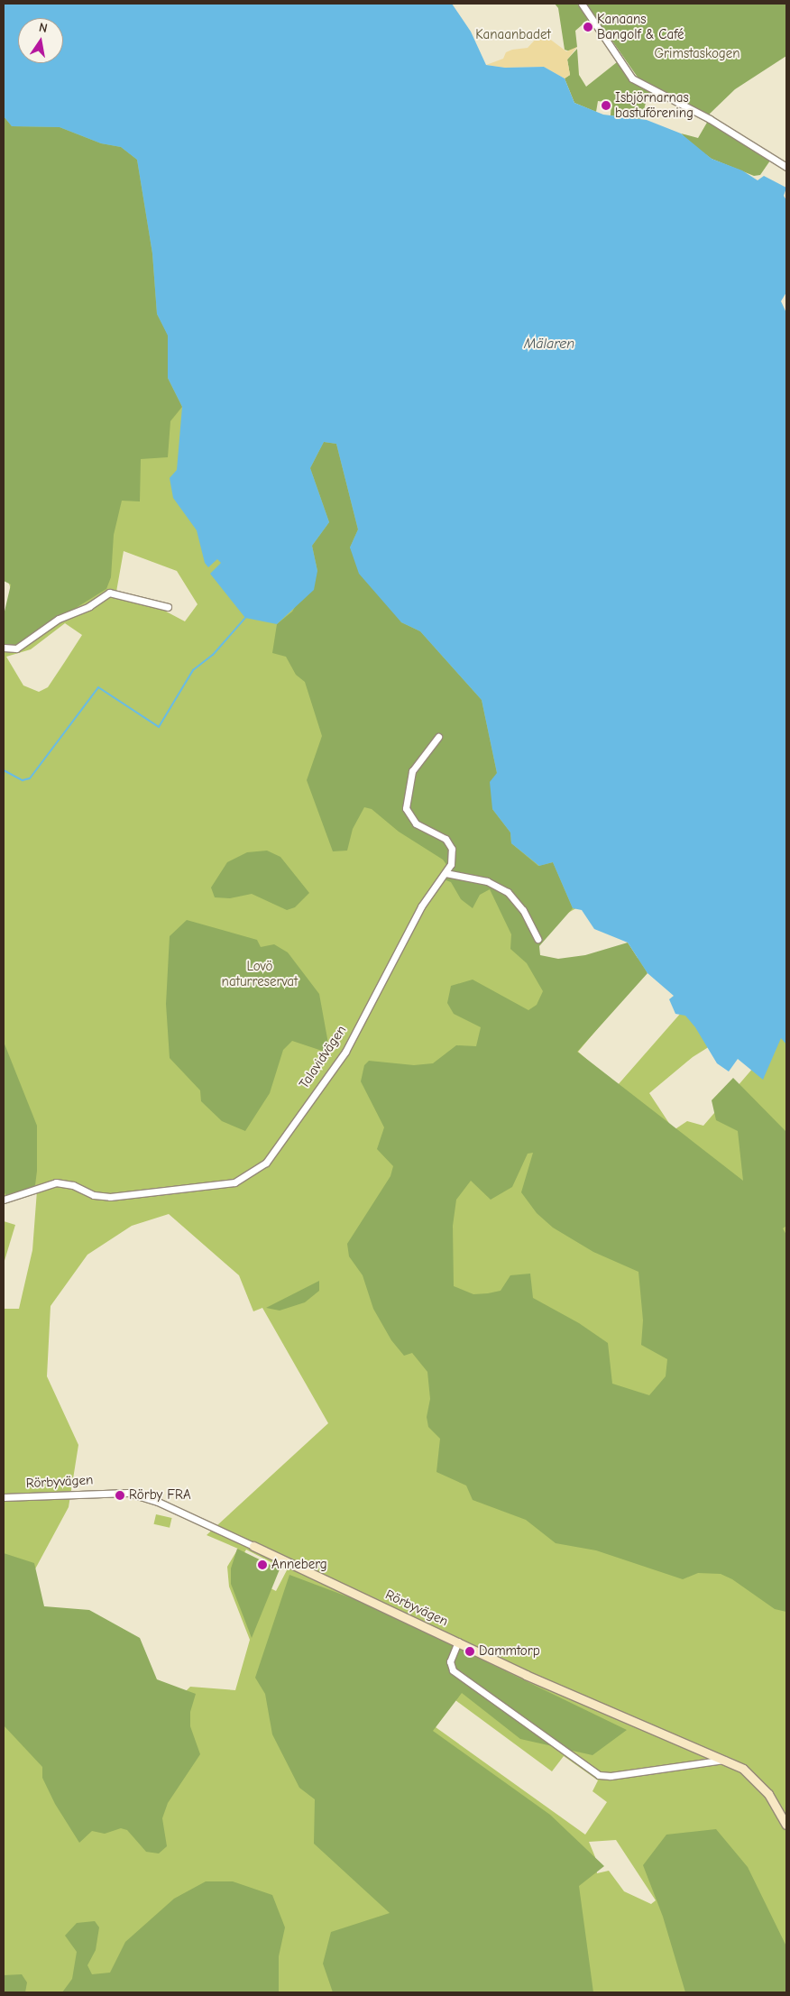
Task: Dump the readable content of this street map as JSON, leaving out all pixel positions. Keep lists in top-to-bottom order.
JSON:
{
  "streets": {
    "street": ["Talavidvägen", "Rörbyvägen"]
  },
  "water": ["Mälaren"],
  "parks": ["Kanaanbadet", "Grimstaskogen", "Lovö naturreservat"],
  "places": [
    "Kanaans Bangolf & Café",
    "Isbjörnarnas bastuförening",
    "Rörby FRA",
    "Anneberg",
    "Dammtorp"
  ],
  "north": "top"
}
